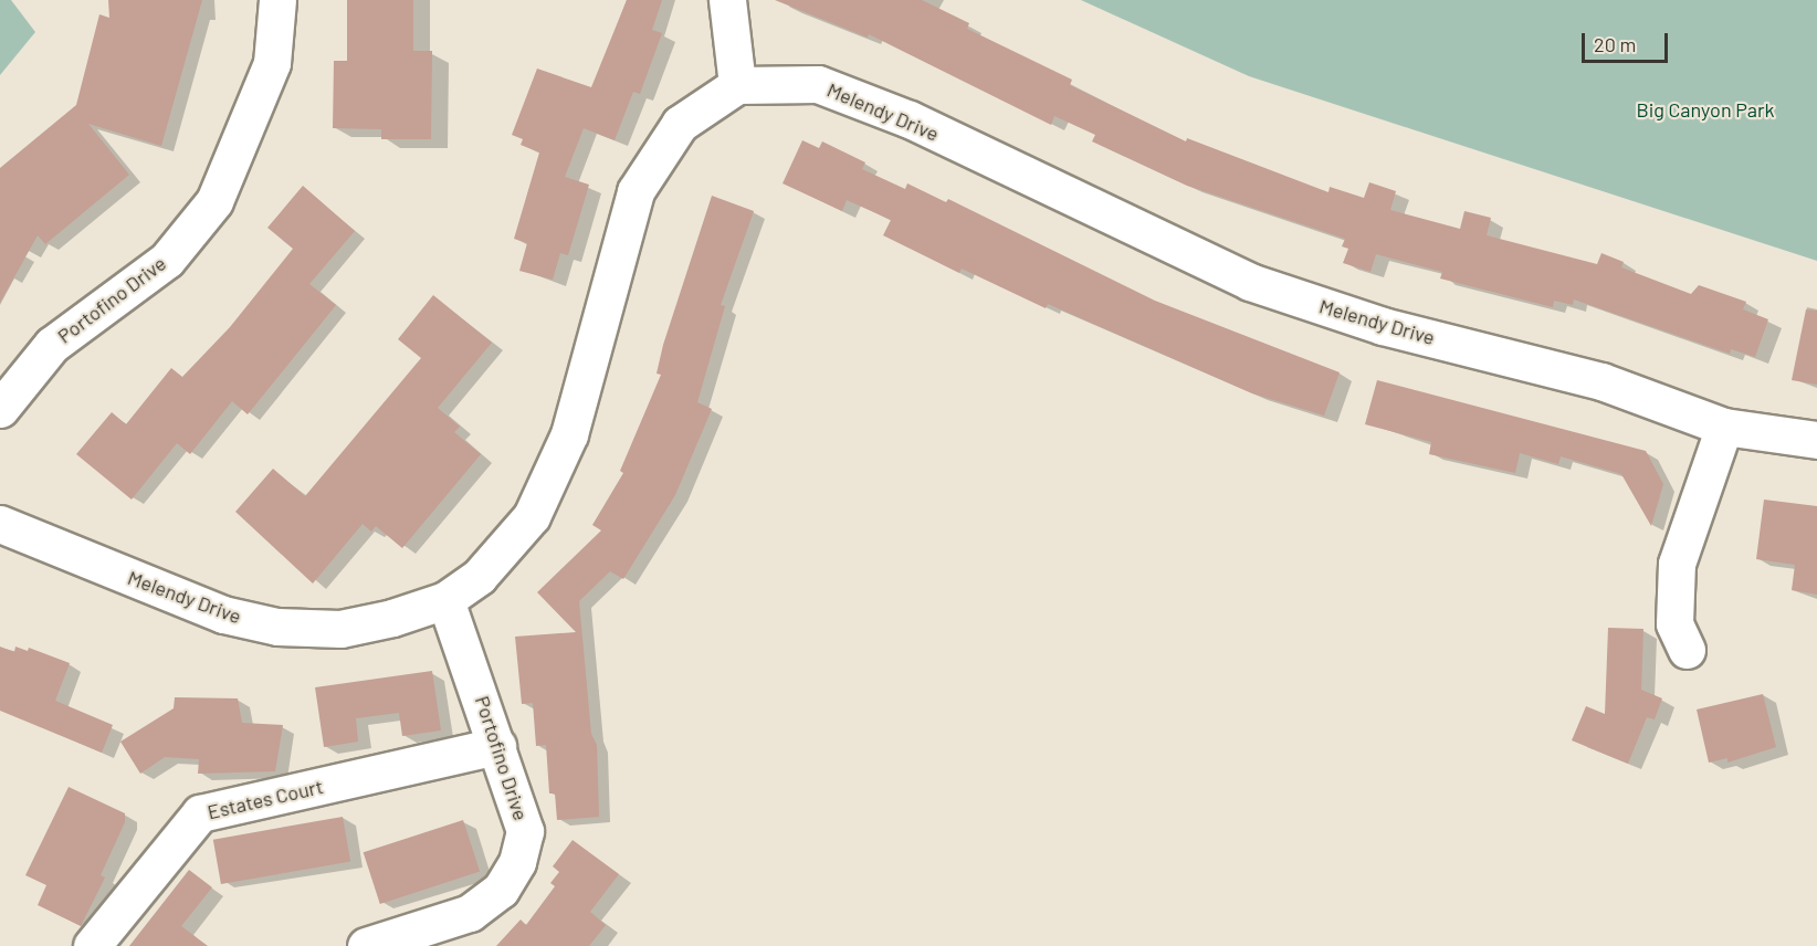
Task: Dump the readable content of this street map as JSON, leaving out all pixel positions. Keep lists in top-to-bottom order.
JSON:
{
  "streets": {
    "street": ["Melendy Drive", "Portofino Drive", "Estates Court"]
  },
  "crossings": [
    ["Melendy Drive", "Portofino Drive"],
    ["Portofino Drive", "Estates Court"]
  ],
  "parks": ["Big Canyon Park"],
  "scale_bar": "20 m"
}
